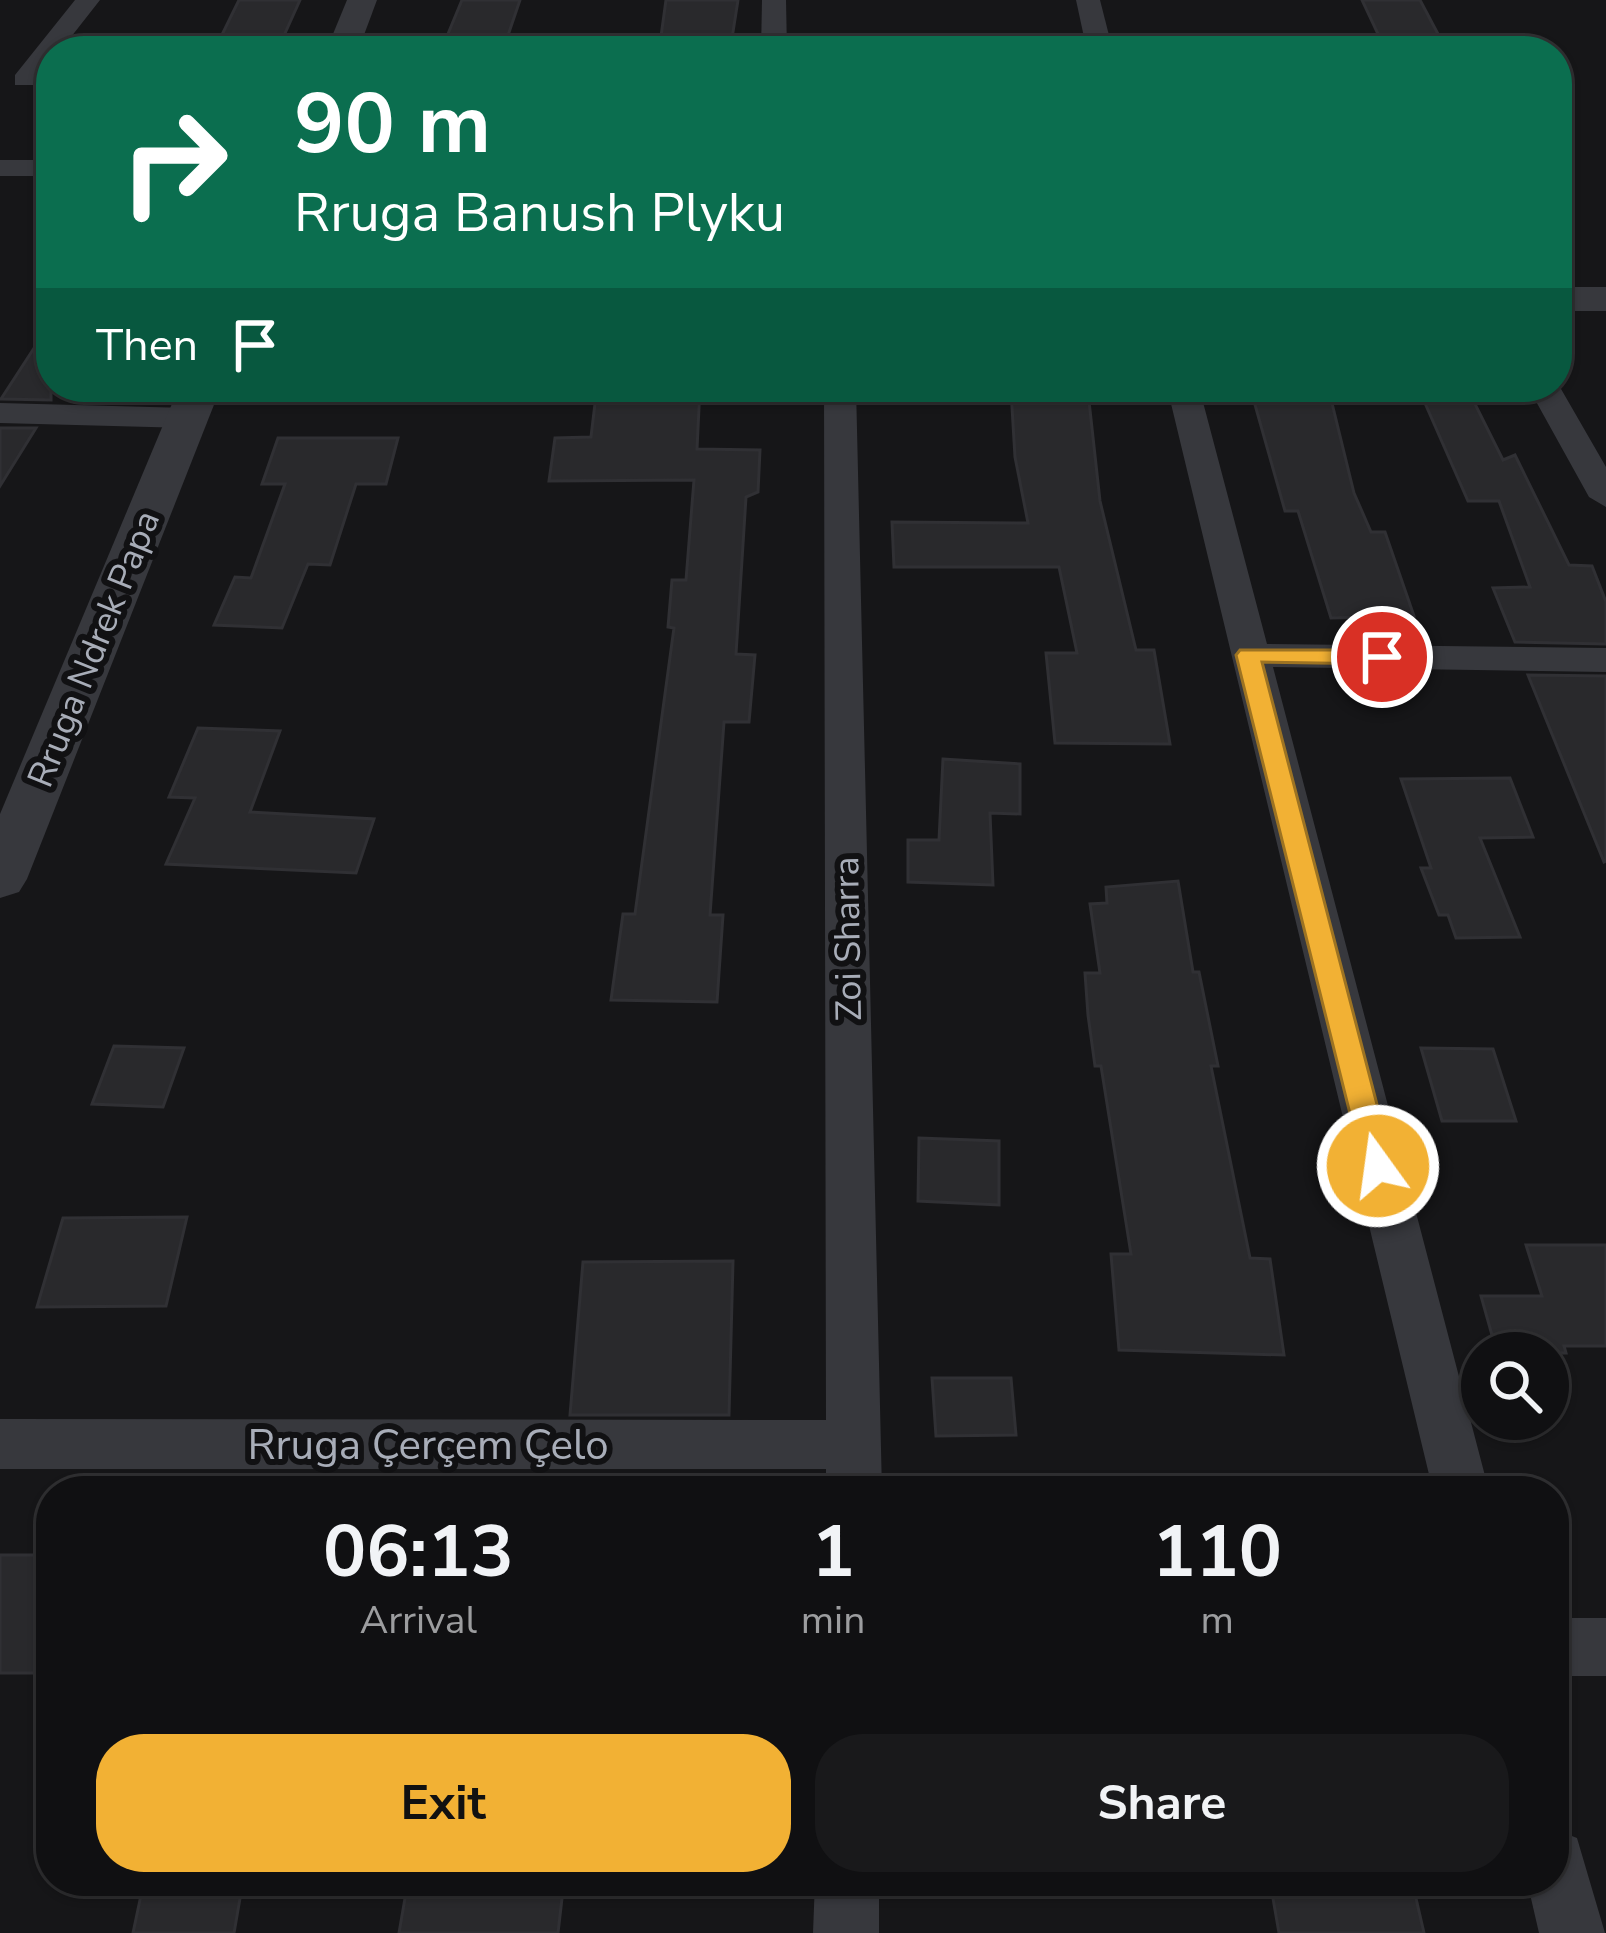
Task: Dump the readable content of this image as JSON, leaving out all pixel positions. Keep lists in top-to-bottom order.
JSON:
{
  "streets": {
    "street": ["Rruga Ndrek Papa", "Zoi Sharra", "Rruga Çerçem Çelo"]
  },
  "crossings": [
    ["Zoi Sharra", "Rruga Çerçem Çelo"]
  ],
  "page": {
    "turn": ["90 m", "Rruga Banush Plyku"],
    "then": "Then",
    "eta": [
      "06:13",
      "Arrival",
      "1",
      "min",
      "110",
      "m"
    ],
    "buttons": ["Exit", "Share"]
  }
}
